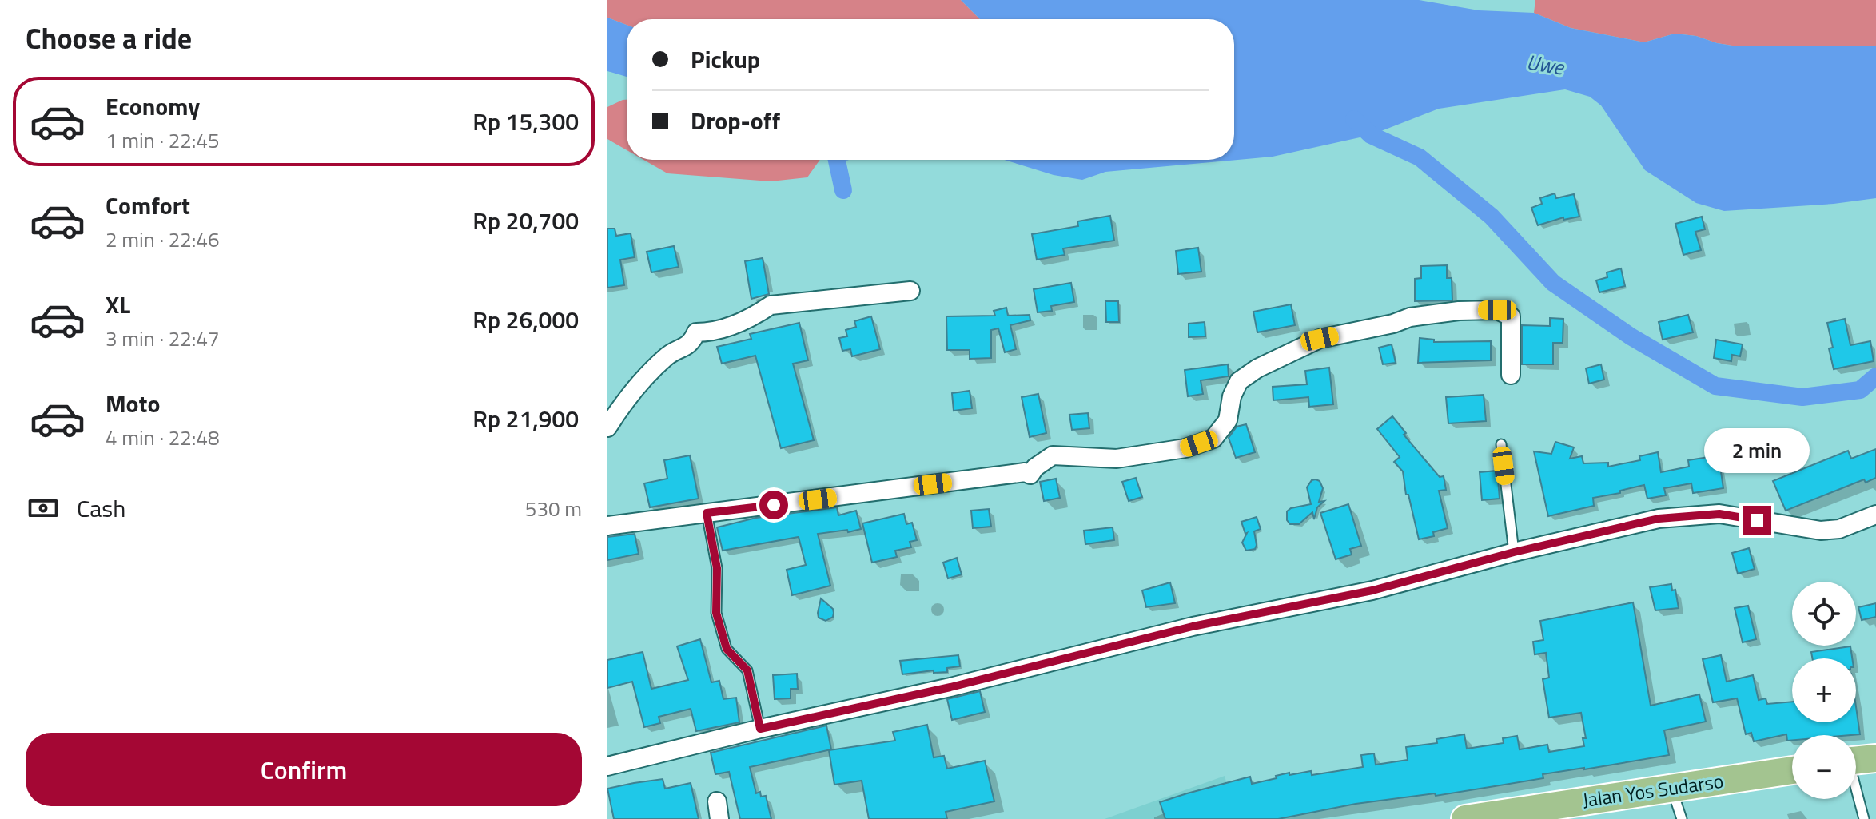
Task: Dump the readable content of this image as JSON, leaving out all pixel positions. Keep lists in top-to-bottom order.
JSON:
{
  "streets": {
    "main road": ["Jalan Yos Sudarso"]
  },
  "water": ["Uwe"],
  "page": {
    "heading": "Choose a ride",
    "banner": ["Pickup", "Drop-off"],
    "list": [
      {
        "name": "Economy",
        "note": "1 min · 22:45",
        "value": "Rp 15,300"
      },
      {
        "name": "Comfort",
        "note": "2 min · 22:46",
        "value": "Rp 20,700"
      },
      {
        "name": "XL",
        "note": "3 min · 22:47",
        "value": "Rp 26,000"
      },
      {
        "name": "Moto",
        "note": "4 min · 22:48",
        "value": "Rp 21,900"
      }
    ],
    "bubble": "2 min",
    "pay": ["Cash", "530 m"],
    "map_buttons": ["+", "−"],
    "buttons": "Confirm"
  }
}
